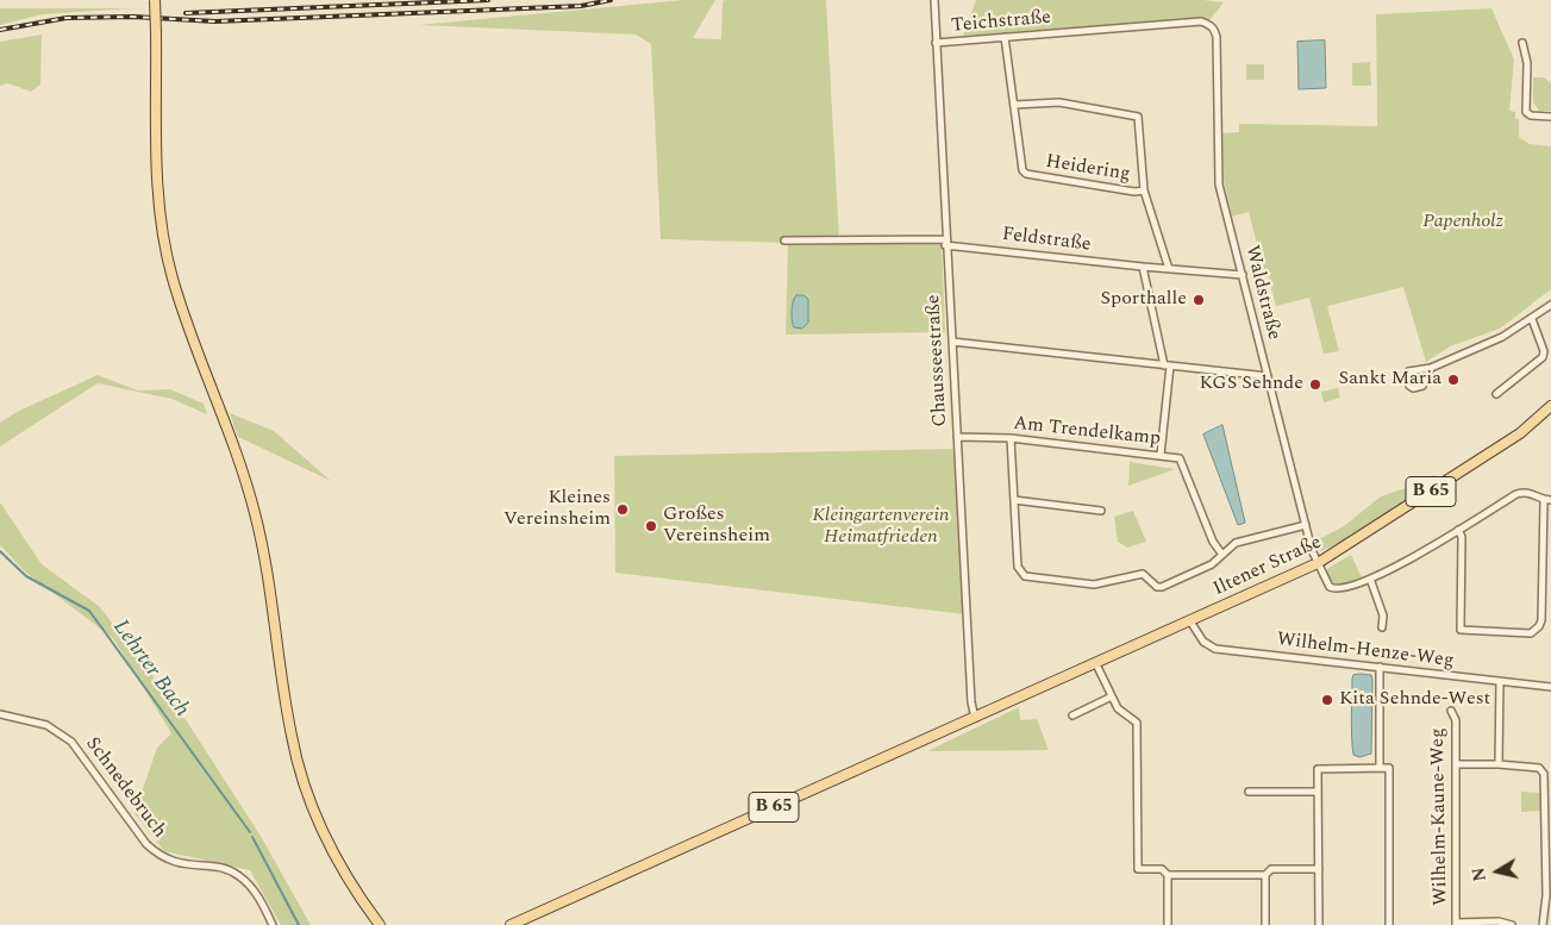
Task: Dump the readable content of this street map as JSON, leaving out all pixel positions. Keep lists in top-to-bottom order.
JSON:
{
  "streets": {
    "main road": ["B 65", "Iltener Straße"],
    "street": [
      "Teichstraße",
      "Heidering",
      "Feldstraße",
      "Waldstraße",
      "Chausseestraße",
      "Am Trendelkamp",
      "Wilhelm-Henze-Weg",
      "Schnedebruch",
      "Wilhelm-Kaune-Weg"
    ]
  },
  "crossings": [
    ["Teichstraße", "Heidering"],
    ["Teichstraße", "Waldstraße"],
    ["Teichstraße", "Chausseestraße"],
    ["Heidering", "Feldstraße"],
    ["Feldstraße", "Waldstraße"],
    ["Feldstraße", "Chausseestraße"],
    ["Waldstraße", "Iltener Straße"],
    ["Chausseestraße", "Am Trendelkamp"],
    ["Chausseestraße", "B 65"],
    ["Chausseestraße", "Iltener Straße"],
    ["B 65", "Iltener Straße"],
    ["Iltener Straße", "Wilhelm-Henze-Weg"]
  ],
  "water": ["Lehrter Bach"],
  "parks": ["Papenholz", "Kleingartenverein Heimatfrieden"],
  "places": [
    "Sporthalle",
    "Sankt Maria",
    "KGS Sehnde",
    "Kleines Vereinsheim",
    "Großes Vereinsheim",
    "Kita Sehnde-West"
  ],
  "north": "left"
}
